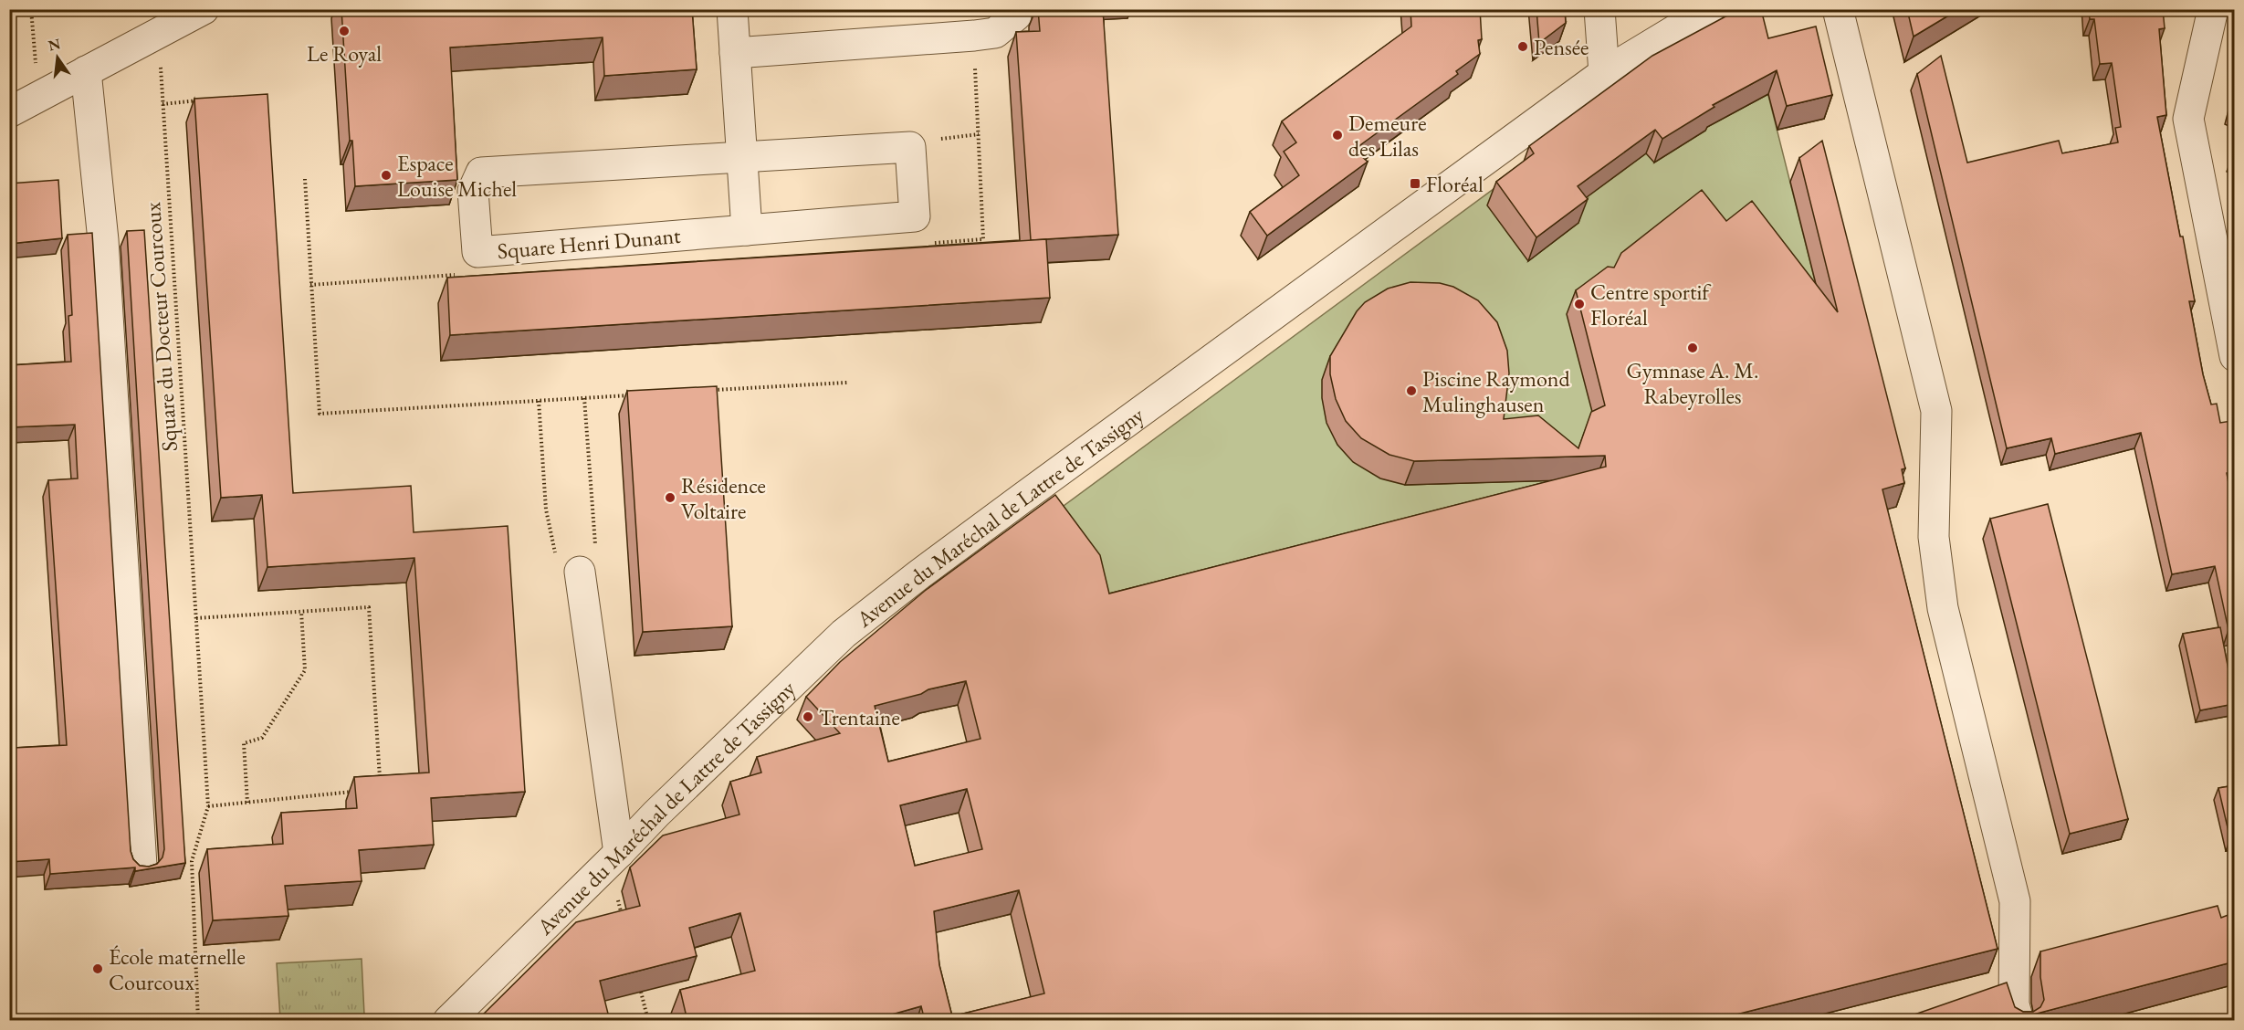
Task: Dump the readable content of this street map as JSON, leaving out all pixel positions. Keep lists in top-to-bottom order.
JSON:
{
  "streets": {
    "street": ["Square Henri Dunant", "Avenue du Maréchal de Lattre de Tassigny"],
    "path": ["Square du Docteur Courcoux"]
  },
  "places": {
    "other": [
      "Le Royal",
      "Pensée",
      "Demeure des Lilas",
      "Espace Louise Michel",
      "Centre sportif Floréal",
      "Gymnase A. M. Rabeyrolles",
      "Piscine Raymond Mulinghausen",
      "Résidence Voltaire",
      "Trentaine",
      "École maternelle Courcoux"
    ],
    "transit": ["Floréal"]
  },
  "north": "top"
}
